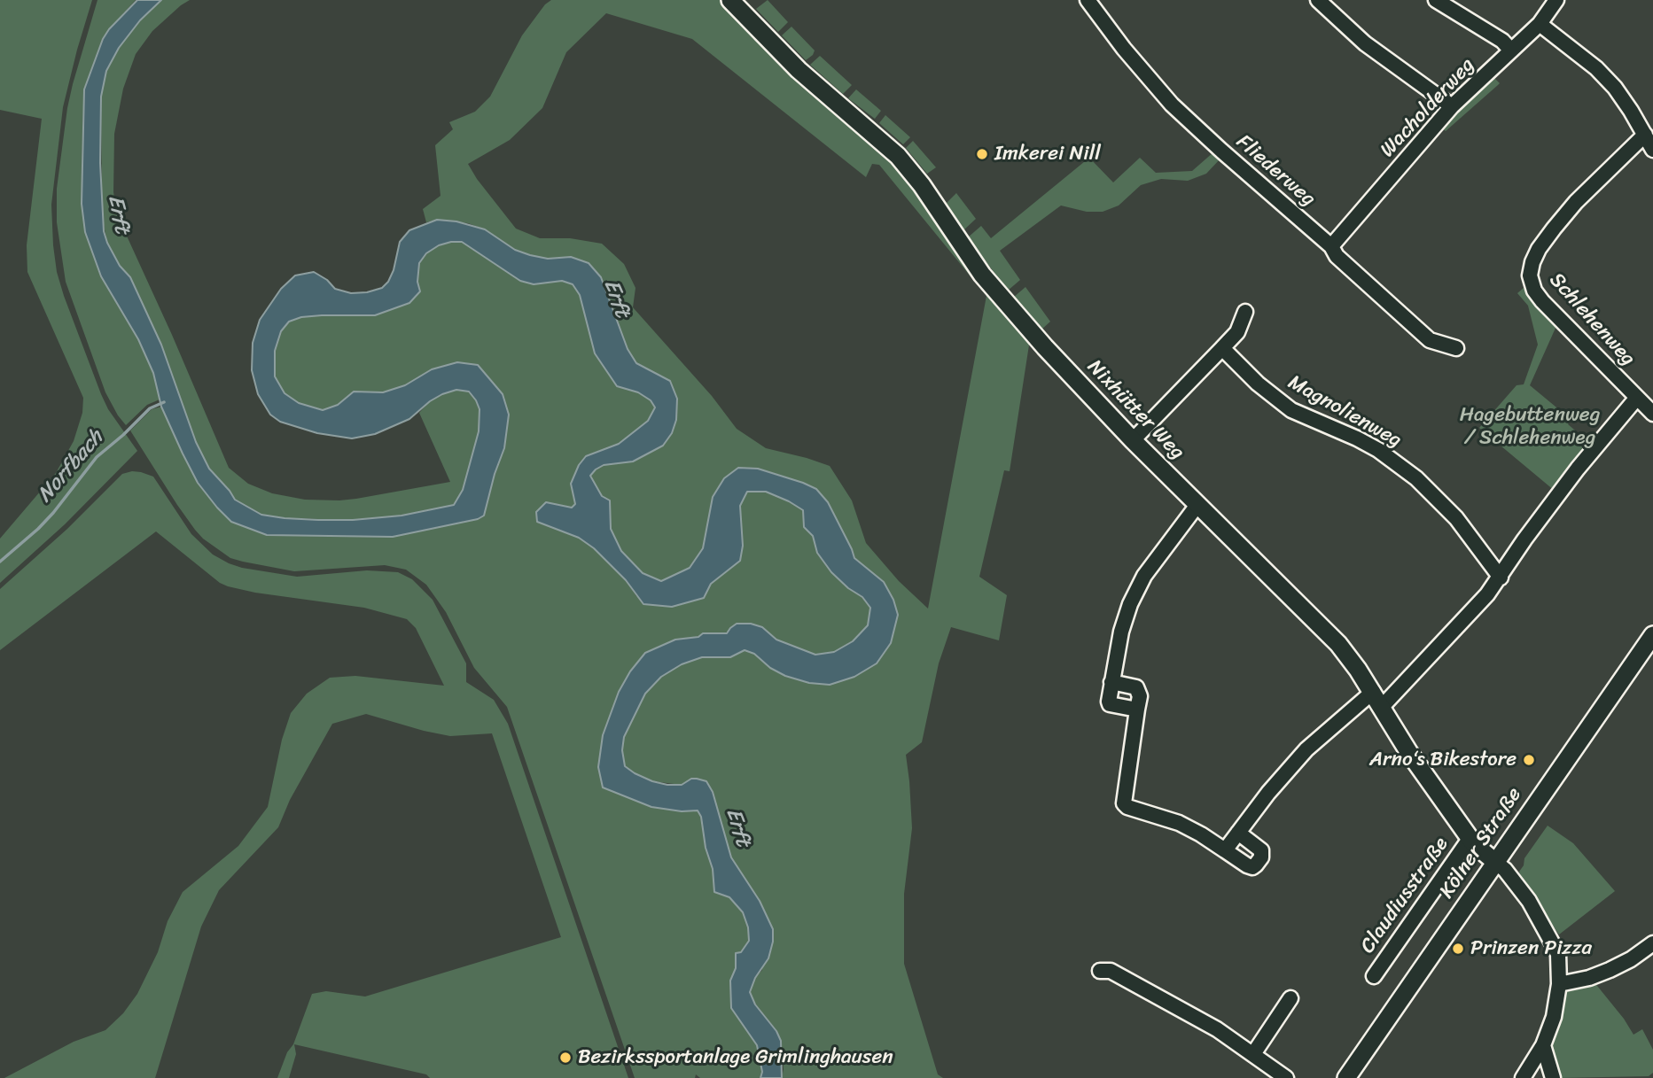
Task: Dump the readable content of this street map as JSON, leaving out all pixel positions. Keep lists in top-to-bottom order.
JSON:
{
  "streets": {
    "main road": ["Nixhütter Weg", "Kölner Straße"],
    "street": [
      "Wacholderweg",
      "Fliederweg",
      "Schlehenweg",
      "Magnolienweg",
      "Claudiusstraße"
    ]
  },
  "crossings": [
    ["Wacholderweg", "Fliederweg"],
    ["Nixhütter Weg", "Kölner Straße"],
    ["Nixhütter Weg", "Claudiusstraße"]
  ],
  "water": ["Erft", "Norfbach"],
  "parks": ["Hagebuttenweg / Schlehenweg"],
  "places": [
    "Imkerei Nill",
    "Arno‘s Bikestore",
    "Prinzen Pizza",
    "Bezirkssportanlage Grimlinghausen"
  ]
}
